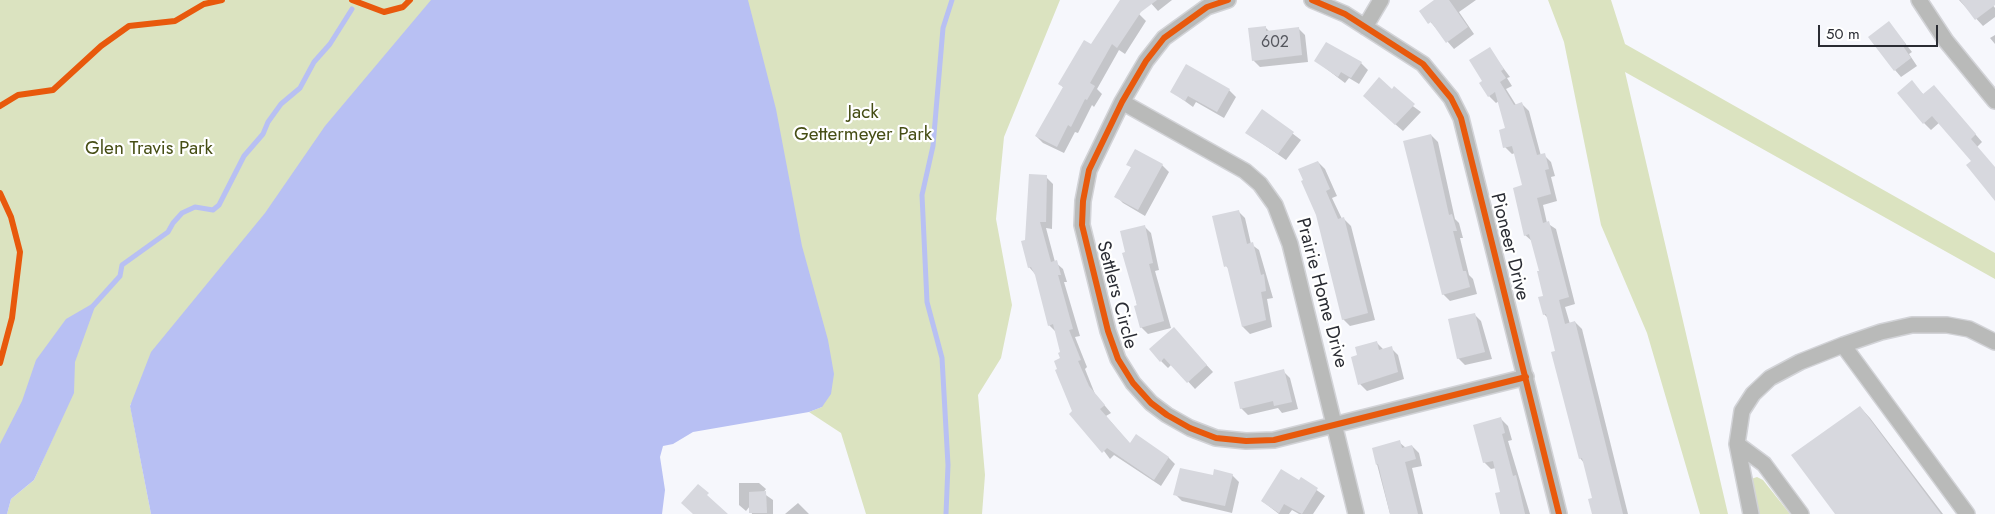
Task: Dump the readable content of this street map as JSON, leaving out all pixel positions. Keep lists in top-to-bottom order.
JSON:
{
  "streets": {
    "street": ["Pioneer Drive", "Prairie Home Drive", "Settlers Circle"]
  },
  "crossings": [
    ["Pioneer Drive", "Settlers Circle"],
    ["Prairie Home Drive", "Settlers Circle"]
  ],
  "parks": ["Jack Gettermeyer Park", "Glen Travis Park"],
  "house_numbers": ["602"],
  "scale_bar": "50 m"
}
